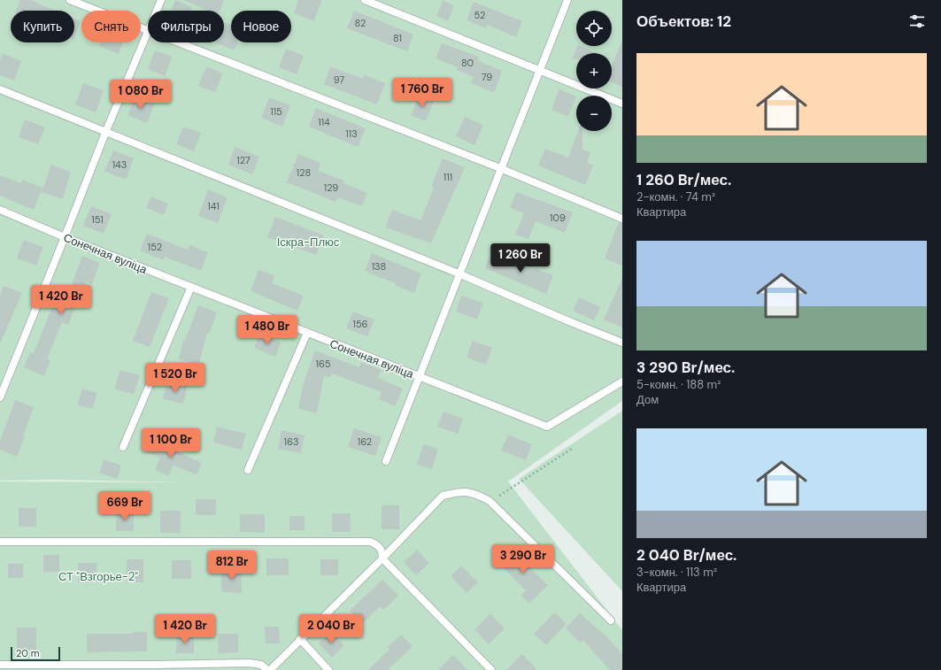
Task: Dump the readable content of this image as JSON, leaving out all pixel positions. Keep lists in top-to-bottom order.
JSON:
{
  "streets": {
    "lane": ["Сонечная вуліца"]
  },
  "parks": ["Іскра-Плюс", "СТ \"Взгорье-2\""],
  "house_numbers": [
    "52",
    "82",
    "81",
    "80",
    "79",
    "97",
    "115",
    "114",
    "113",
    "127",
    "143",
    "128",
    "111",
    "129",
    "141",
    "109",
    "151",
    "152",
    "138",
    "156",
    "165",
    "163",
    "162"
  ],
  "scale_bar": "20 m",
  "page": {
    "heading": "Объектов: 12",
    "map_buttons": ["+", "−"],
    "chip": [
      "Купить",
      "Снять",
      "Фильтры",
      "Новое"
    ],
    "list": [
      {
        "name": "1 260 Br/мес.",
        "note": "2-комн. · 74 m² · Квартира"
      },
      {
        "name": "3 290 Br/мес.",
        "note": "5-комн. · 188 m² · Дом"
      },
      {
        "name": "2 040 Br/мес.",
        "note": "3-комн. · 113 m² · Квартира"
      }
    ],
    "price": [
      "1 760 Br",
      "1 080 Br",
      "1 260 Br",
      "1 420 Br",
      "1 480 Br",
      "1 520 Br",
      "1 100 Br",
      "669 Br",
      "3 290 Br",
      "812 Br",
      "1 420 Br",
      "2 040 Br"
    ],
    "scale": "20 m"
  }
}
